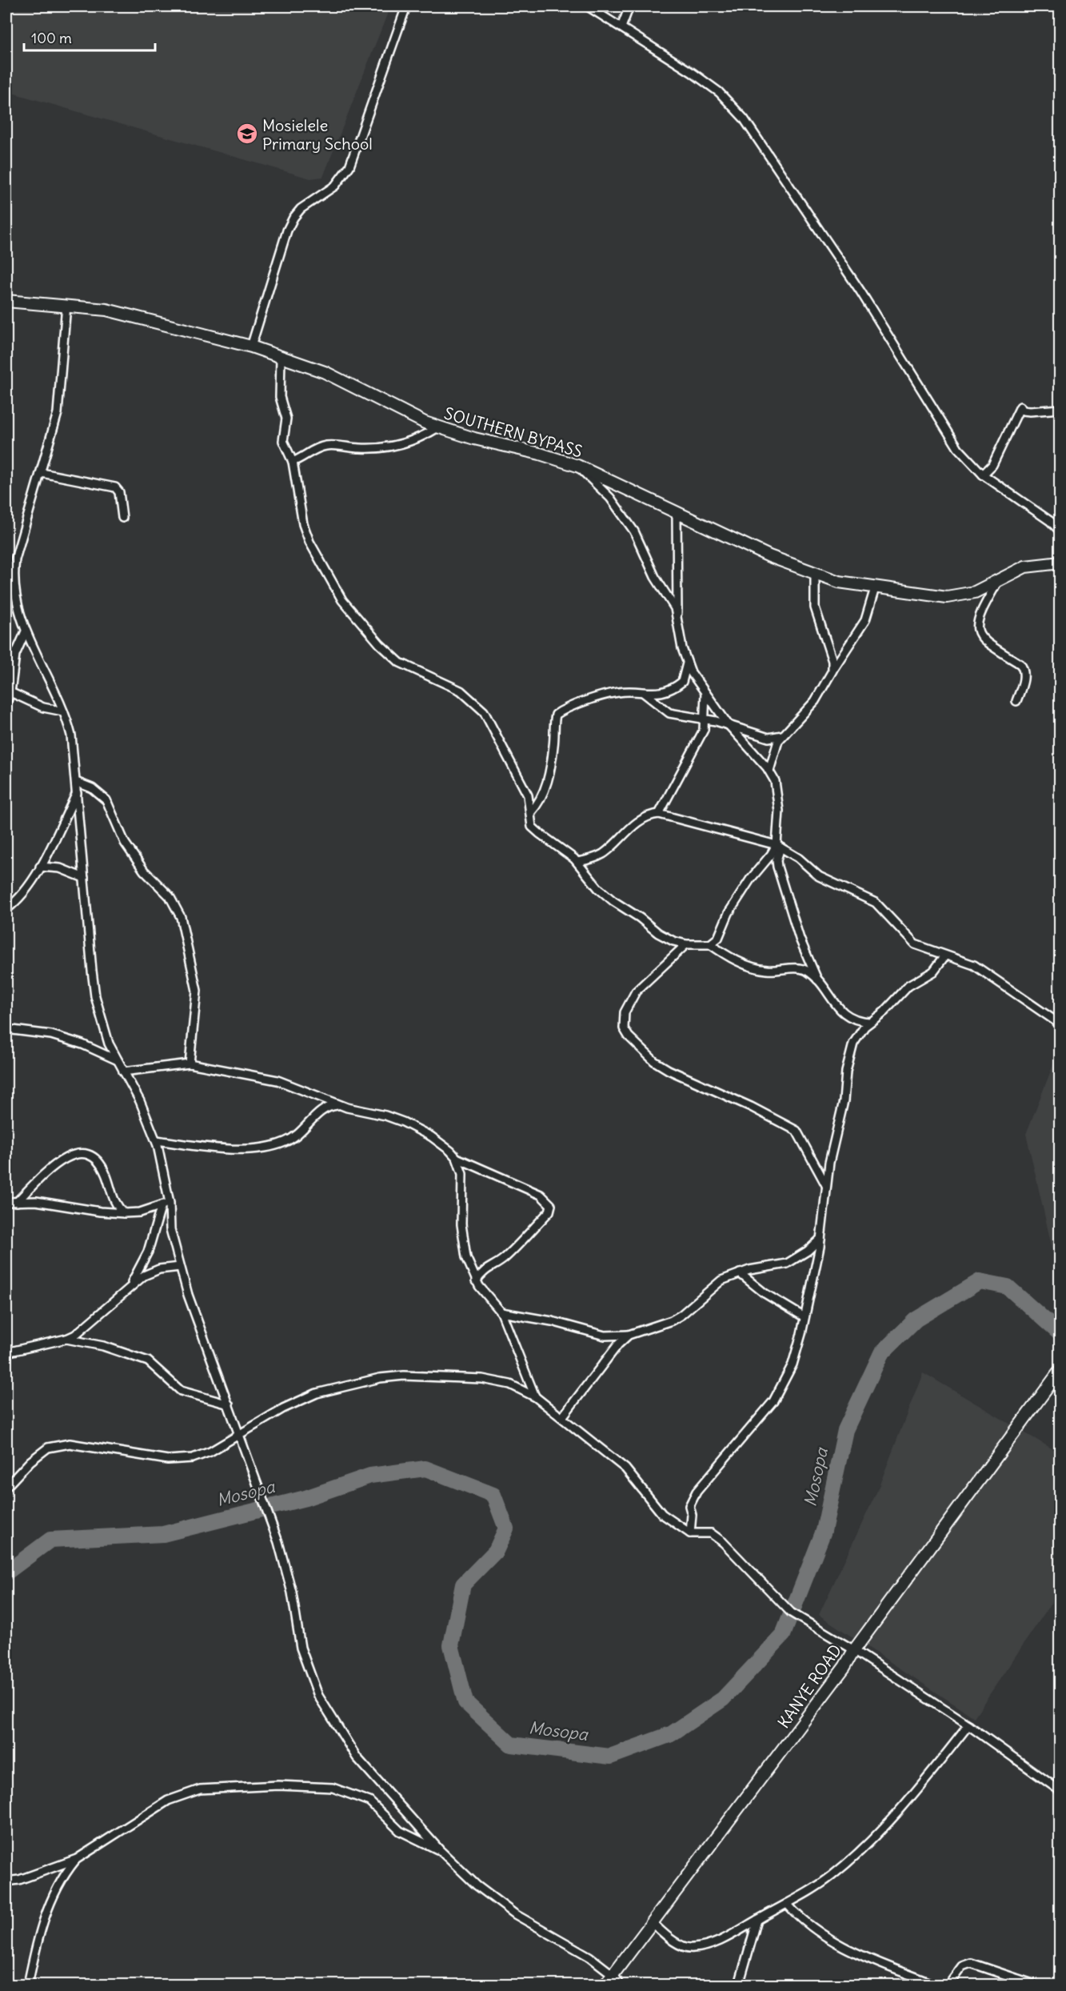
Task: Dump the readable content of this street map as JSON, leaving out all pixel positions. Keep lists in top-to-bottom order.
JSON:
{
  "streets": {
    "street": ["SOUTHERN BYPASS", "KANYE ROAD"]
  },
  "water": ["Mosopa"],
  "places": {
    "school or university": ["Mosielele Primary School"]
  },
  "scale_bar": "100 m"
}
